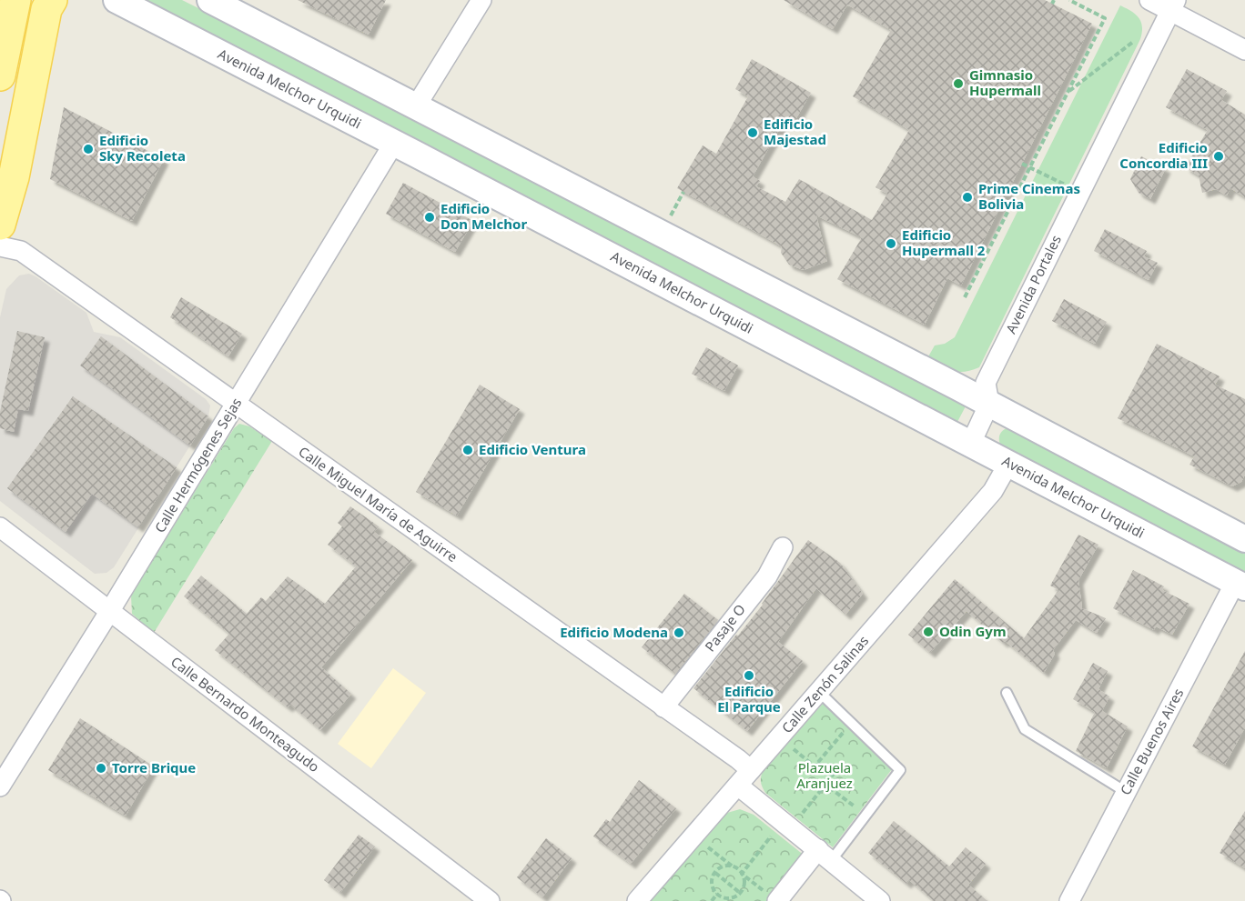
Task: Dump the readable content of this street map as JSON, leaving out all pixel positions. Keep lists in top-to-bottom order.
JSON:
{
  "streets": {
    "main road": ["Avenida Melchor Urquidi"],
    "street": [
      "Avenida Portales",
      "Calle Hermógenes Sejas",
      "Calle Miguel María de Aguirre",
      "Pasaje O",
      "Calle Zenón Salinas",
      "Calle Bernardo Monteagudo",
      "Calle Buenos Aires"
    ]
  },
  "crossings": [
    ["Avenida Melchor Urquidi", "Avenida Portales"],
    ["Avenida Melchor Urquidi", "Calle Hermógenes Sejas"],
    ["Avenida Melchor Urquidi", "Calle Zenón Salinas"],
    ["Avenida Melchor Urquidi", "Calle Buenos Aires"],
    ["Calle Hermógenes Sejas", "Calle Miguel María de Aguirre"],
    ["Calle Hermógenes Sejas", "Calle Bernardo Monteagudo"],
    ["Calle Miguel María de Aguirre", "Pasaje O"],
    ["Calle Miguel María de Aguirre", "Calle Zenón Salinas"]
  ],
  "parks": ["Plazuela Aranjuez"],
  "places": [
    "Gimnasio Hupermall",
    "Edificio Majestad",
    "Edificio Sky Recoleta",
    "Edificio Concordia III",
    "Prime Cinemas Bolivia",
    "Edificio Don Melchor",
    "Edificio Hupermall 2",
    "Edificio Ventura",
    "Odin Gym",
    "Edificio Modena",
    "Edificio El Parque",
    "Torre Brique"
  ]
}
